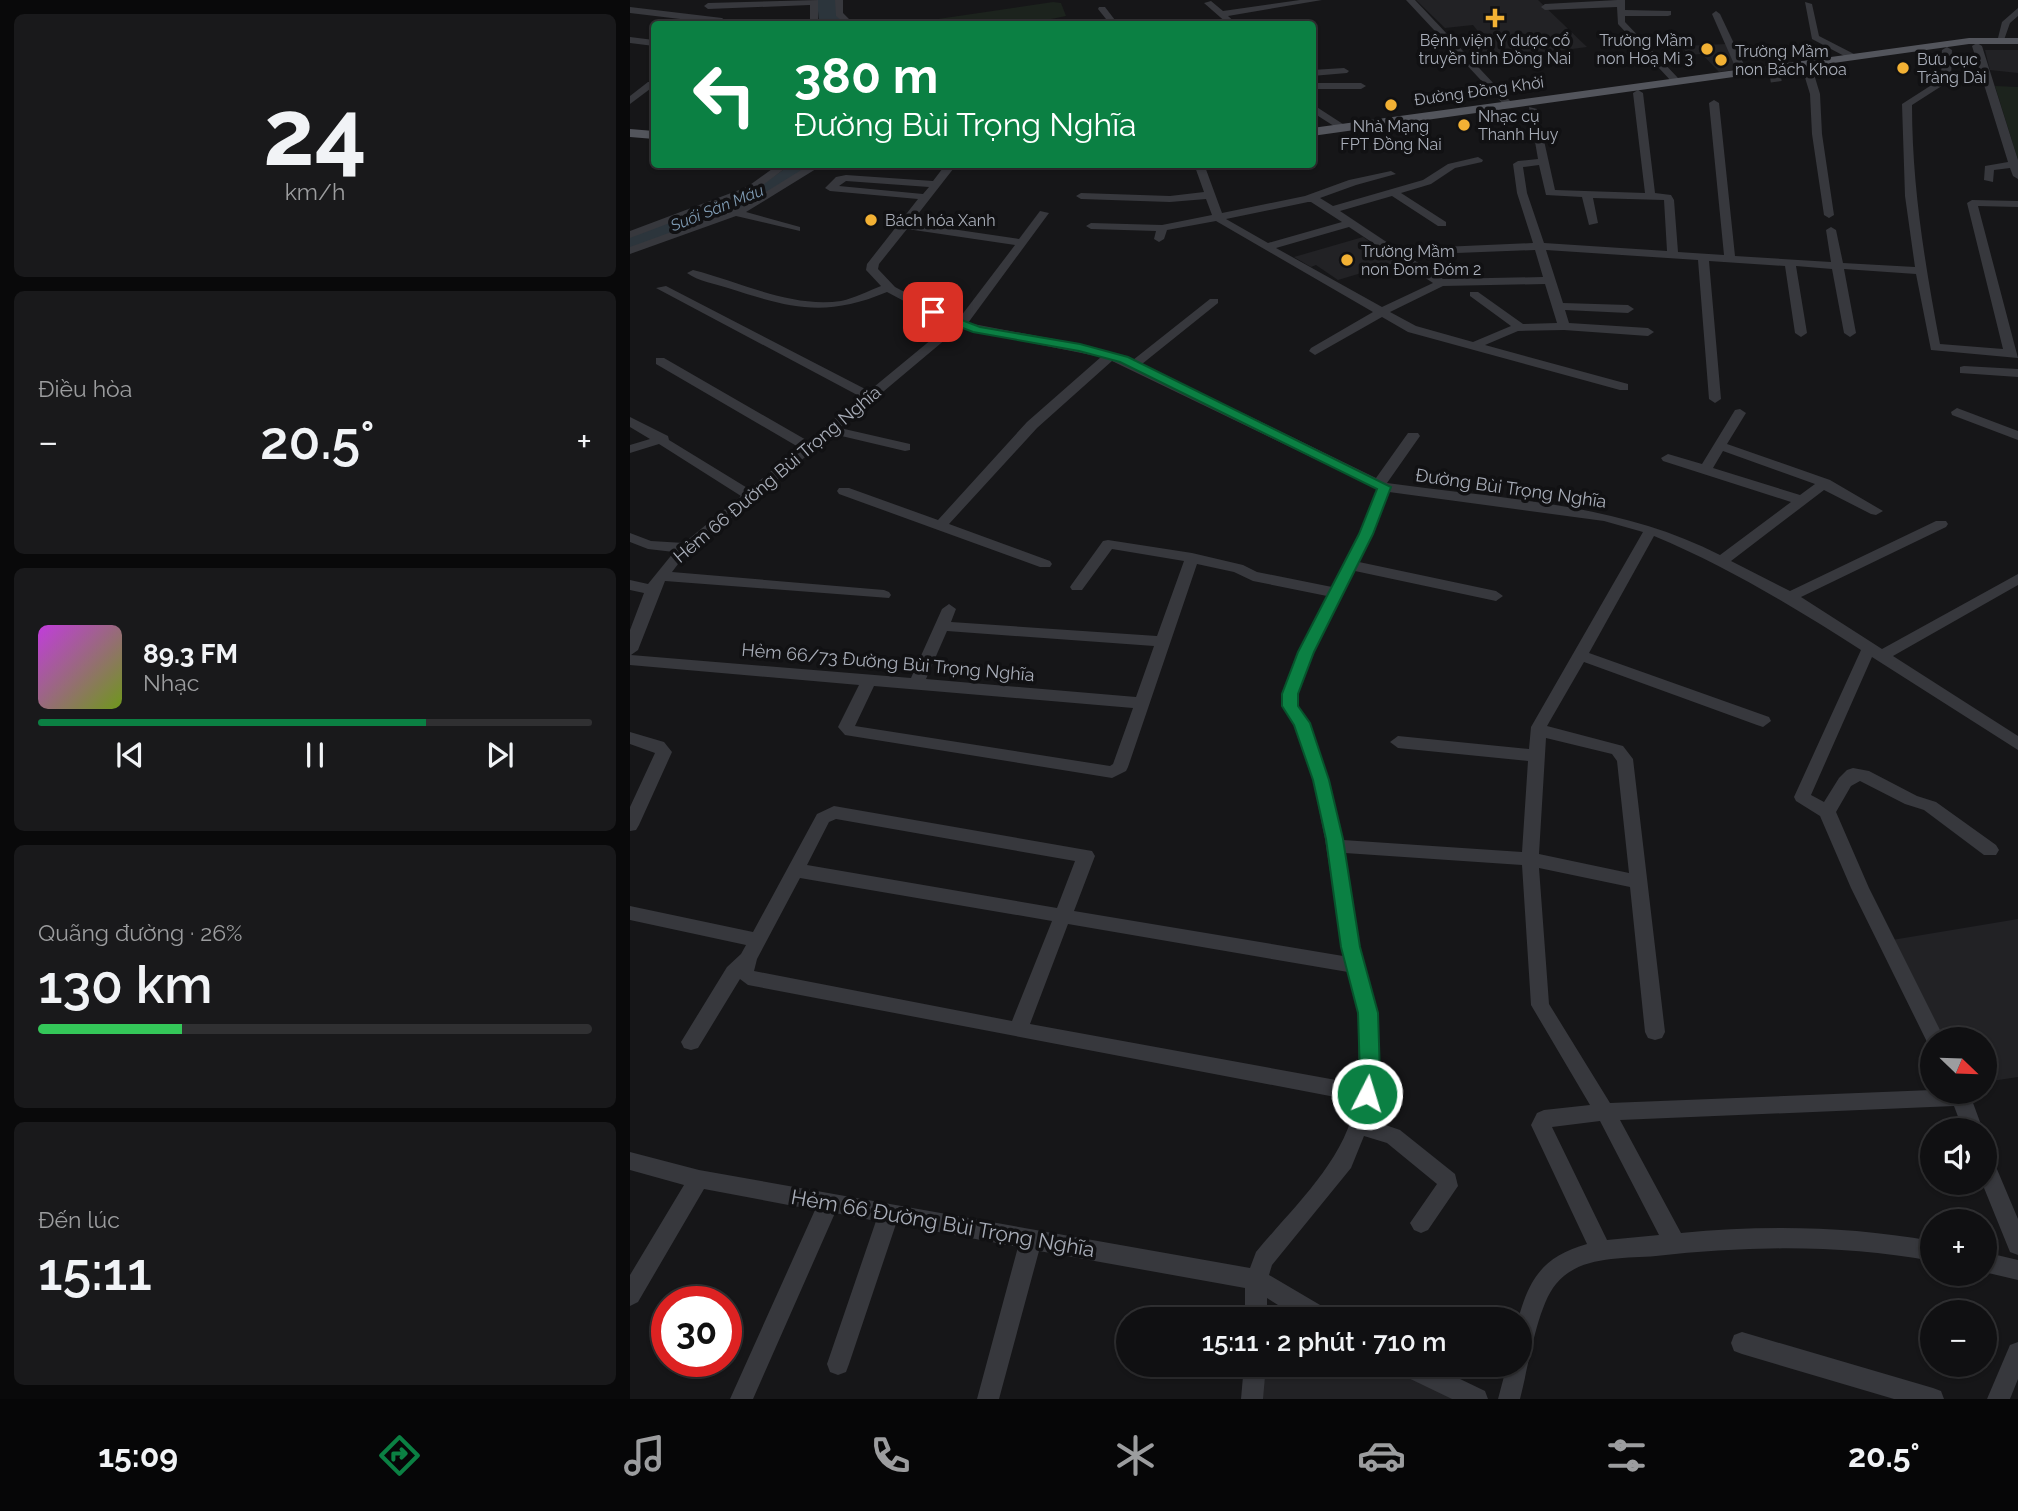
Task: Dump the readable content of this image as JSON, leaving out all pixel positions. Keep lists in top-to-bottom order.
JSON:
{
  "streets": {
    "main road": ["Đường Đồng Khởi"],
    "street": ["Hẻm 66 Đường Bùi Trọng Nghĩa", "Đường Bùi Trọng Nghĩa", "Hẻm 66/73 Đường Bùi Trọng Nghĩa"]
  },
  "crossings": [
    ["Hẻm 66 Đường Bùi Trọng Nghĩa", "Đường Bùi Trọng Nghĩa"]
  ],
  "water": ["Suối Săn Máu"],
  "places": {
    "health": ["Bệnh viện Y dược cổ truyền tỉnh Đồng Nai"],
    "other": [
      "Trường Mầm non Hoạ Mi 3",
      "Trường Mầm non Bách Khoa",
      "Bưu cục Trảng Dài",
      "Nhà Mạng FPT Đồng Nai",
      "Nhạc cụ Thanh Huy",
      "Bách hóa Xanh",
      "Trường Mầm non Đom Đóm 2"
    ]
  },
  "north": "bottom right",
  "page": {
    "tile": [
      ["24", "km/h"],
      "Điều hòa",
      ["Quãng đường · 26%", "130 km"],
      ["Đến lúc", "15:11"]
    ],
    "turn": ["380 m", "Đường Bùi Trọng Nghĩa"],
    "heat": ["−", "20.5°", "+"],
    "song": ["89.3 FM", "Nhạc"],
    "map_buttons": ["+", "−"],
    "limit": "30",
    "trip": "15:11 · 2 phút · 710 m",
    "tabs": ["15:09", "20.5°"]
  }
}
